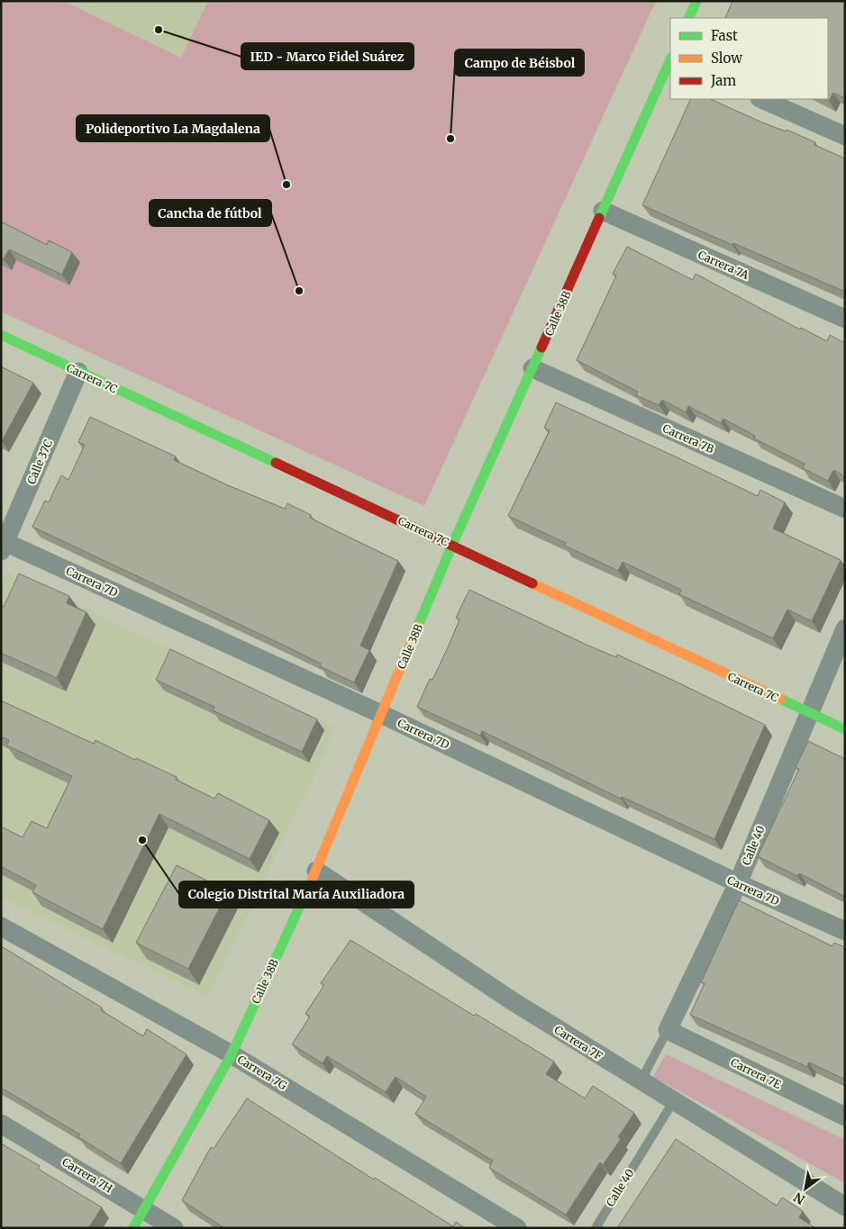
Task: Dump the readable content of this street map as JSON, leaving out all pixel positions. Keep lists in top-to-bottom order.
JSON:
{
  "streets": {
    "street": [
      "Carrera 7A",
      "Calle 38B",
      "Carrera 7C",
      "Carrera 7B",
      "Calle 37C",
      "Carrera 7D",
      "Calle 40",
      "Carrera 7F",
      "Carrera 7G",
      "Carrera 7E",
      "Carrera 7H"
    ]
  },
  "crossings": [
    ["Carrera 7A", "Calle 38B"],
    ["Calle 38B", "Carrera 7C"],
    ["Calle 38B", "Carrera 7B"],
    ["Calle 38B", "Carrera 7D"],
    ["Calle 38B", "Carrera 7F"],
    ["Calle 38B", "Carrera 7G"],
    ["Calle 38B", "Carrera 7H"],
    ["Carrera 7C", "Calle 37C"],
    ["Carrera 7C", "Calle 40"],
    ["Calle 37C", "Carrera 7D"],
    ["Carrera 7D", "Calle 40"],
    ["Calle 40", "Carrera 7F"],
    ["Calle 40", "Carrera 7E"]
  ],
  "places": [
    "IED - Marco Fidel Suárez",
    "Campo de Béisbol",
    "Polideportivo La Magdalena",
    "Cancha de fútbol",
    "Colegio Distrital María Auxiliadora"
  ],
  "legend": ["Fast", "Slow", "Jam"],
  "north": "bottom left"
}
